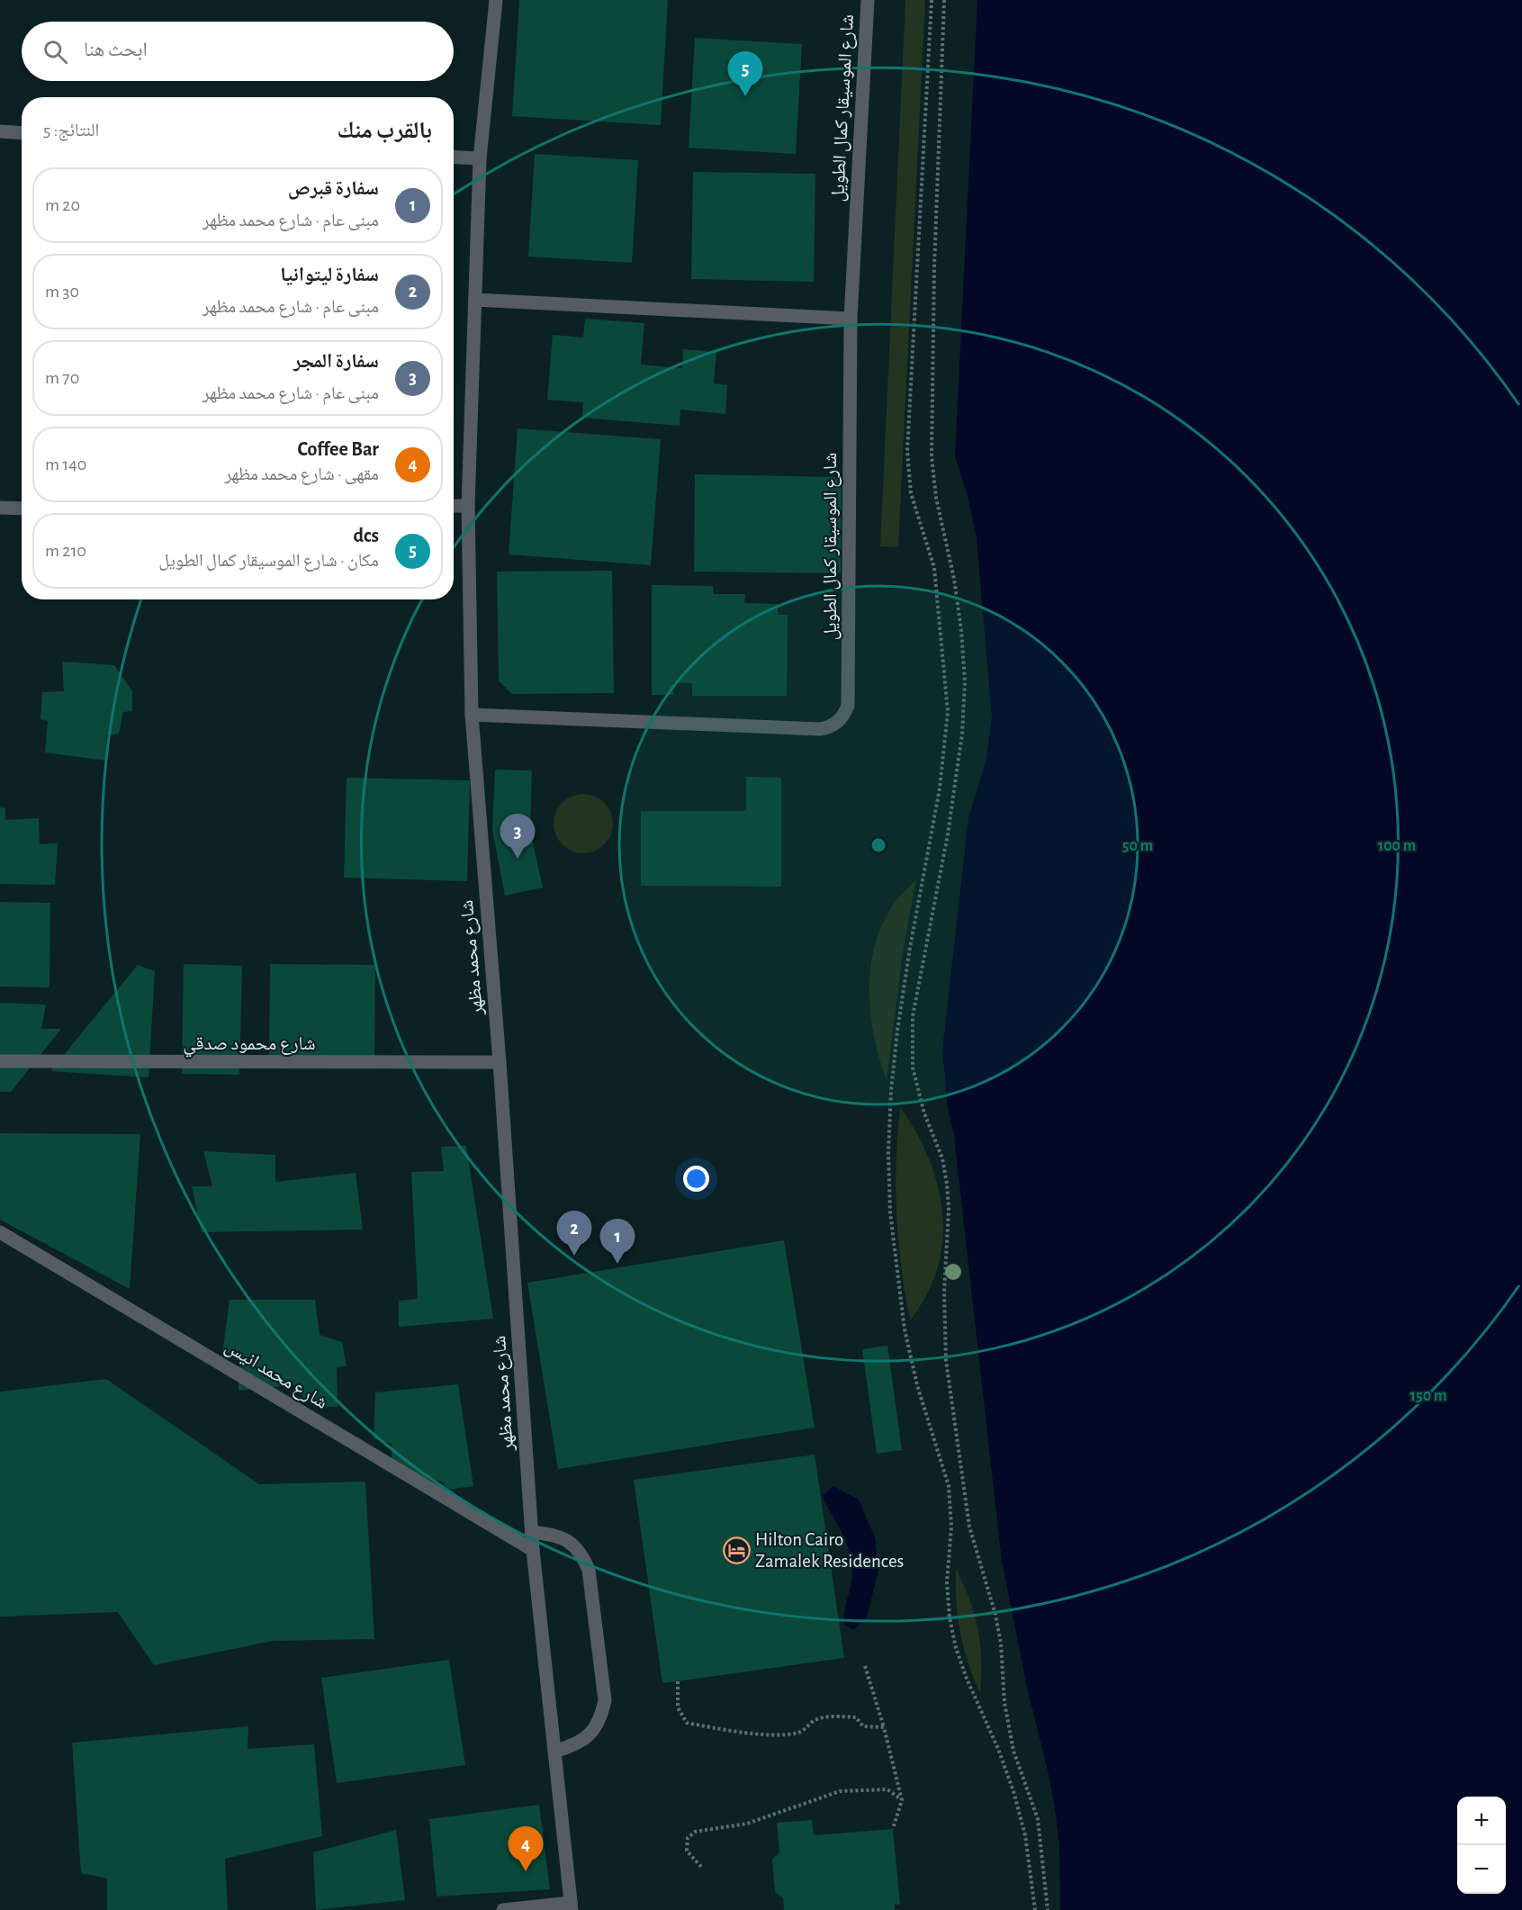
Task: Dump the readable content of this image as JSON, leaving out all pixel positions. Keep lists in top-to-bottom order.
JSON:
{
  "streets": {
    "street": [
      "شارع الموسيقار كمال الطويل",
      "شارع محمد مظهر",
      "شارع محمود صدقي",
      "شارع محمد انيس"
    ]
  },
  "crossings": [
    ["شارع الموسيقار كمال الطويل", "شارع محمد مظهر"],
    ["شارع محمد مظهر", "شارع محمود صدقي"],
    ["شارع محمد مظهر", "شارع محمد انيس"]
  ],
  "places": {
    "hotel": ["Hilton Cairo Zamalek Residences"]
  },
  "page": {
    "search": "ابحث هنا",
    "pins": [
      "5",
      "3",
      "2",
      "1",
      "4"
    ],
    "heading": ["بالقرب منك", "النتائج: 5"],
    "list": [
      {
        "mark": "1",
        "name": "سفارة قبرص",
        "note": "مبنى عام · شارع محمد مظهر",
        "value": "20 m"
      },
      {
        "mark": "2",
        "name": "سفارة ليتوانيا",
        "note": "مبنى عام · شارع محمد مظهر",
        "value": "30 m"
      },
      {
        "mark": "3",
        "name": "سفارة المجر",
        "note": "مبنى عام · شارع محمد مظهر",
        "value": "70 m"
      },
      {
        "mark": "4",
        "name": "Coffee Bar",
        "note": "مقهى · شارع محمد مظهر",
        "value": "140 m"
      },
      {
        "mark": "5",
        "name": "dcs",
        "note": "مكان · شارع الموسيقار كمال الطويل",
        "value": "210 m"
      }
    ],
    "map_buttons": ["+", "−"]
  },
  "rings": ["50 m", "100 m", "150 m"]
}
